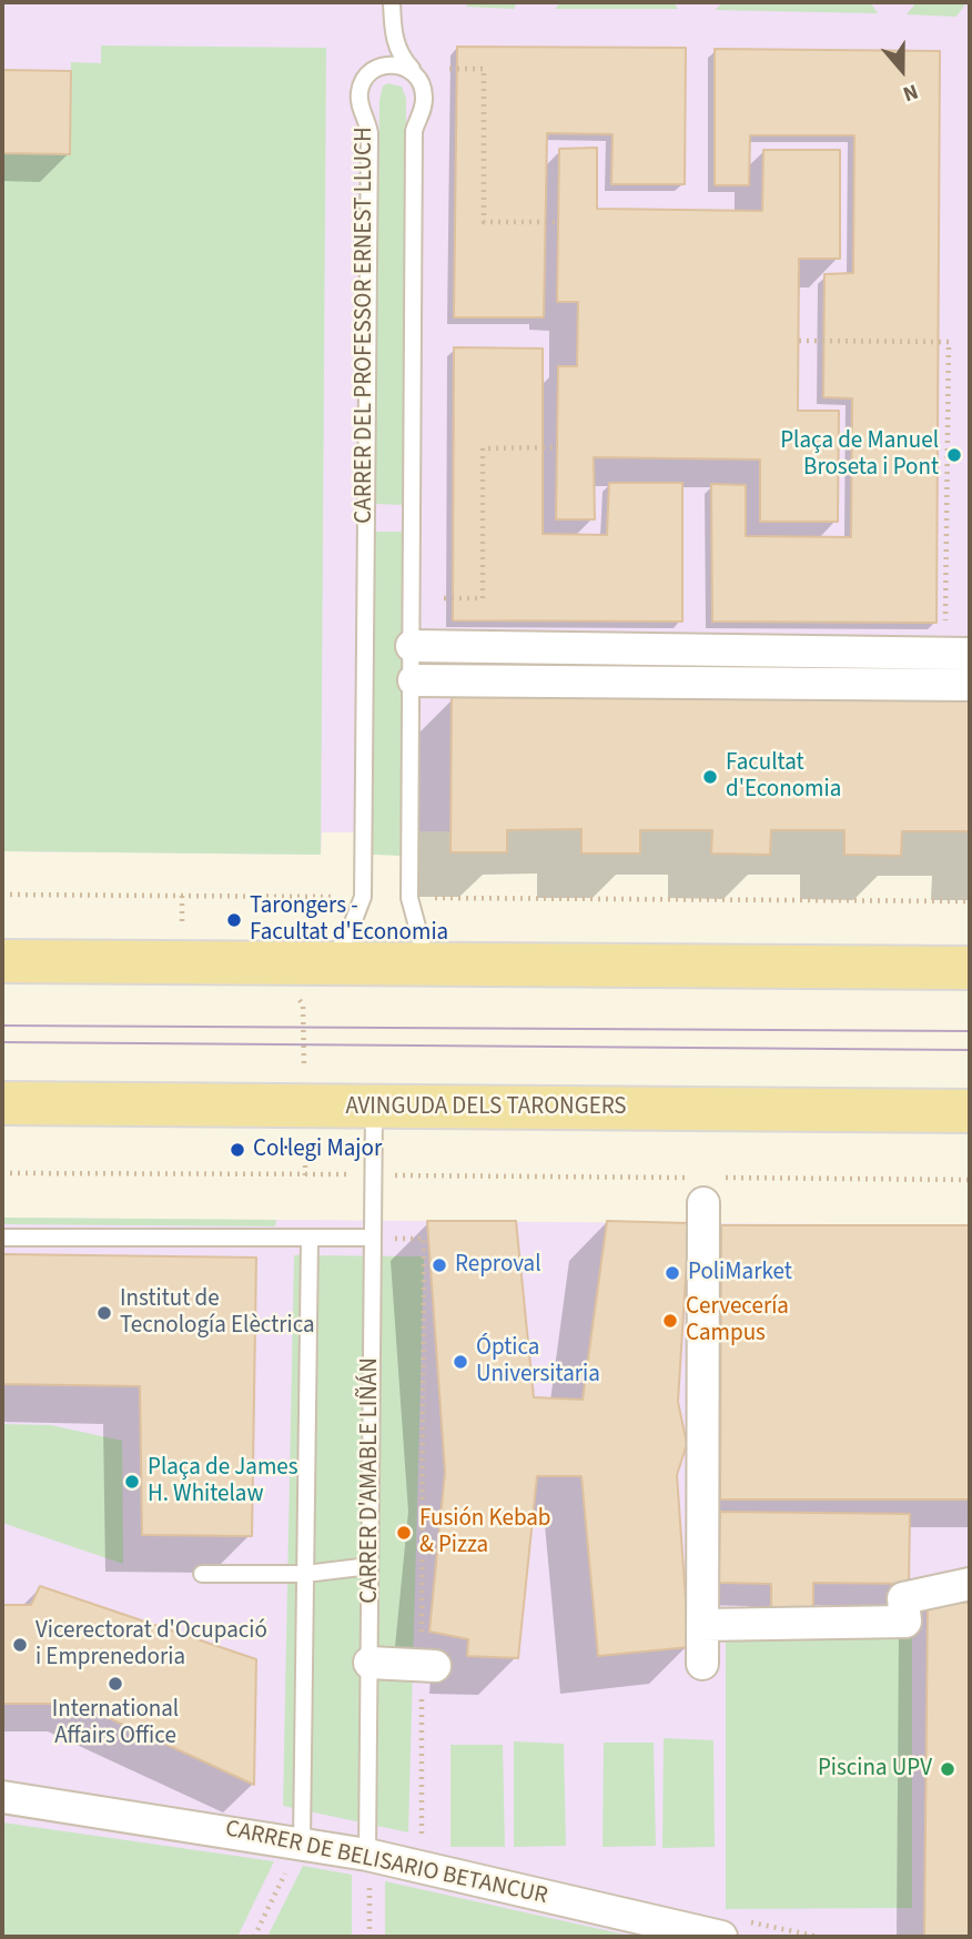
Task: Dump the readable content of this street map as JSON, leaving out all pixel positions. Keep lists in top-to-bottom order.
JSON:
{
  "streets": {
    "main road": ["AVINGUDA DELS TARONGERS"],
    "street": ["CARRER DE BELISARIO BETANCUR"],
    "lane": ["CARRER DEL PROFESSOR ERNEST LLUCH", "CARRER D'AMABLE LIÑÁN"]
  },
  "crossings": [
    ["AVINGUDA DELS TARONGERS", "CARRER D'AMABLE LIÑÁN"],
    ["CARRER D'AMABLE LIÑÁN", "CARRER DE BELISARIO BETANCUR"]
  ],
  "places": [
    "Plaça de Manuel Broseta i Pont",
    "Facultat d'Economia",
    "Tarongers - Facultat d'Economia",
    "Col·legi Major",
    "Reproval",
    "PoliMarket",
    "Institut de Tecnología Elèctrica",
    "Cervecería Campus",
    "Óptica Universitaria",
    "Plaça de James H. Whitelaw",
    "Fusión Kebab & Pizza",
    "Vicerectorat d'Ocupació i Emprenedoria",
    "International Affairs Office",
    "Piscina UPV"
  ],
  "north": "bottom"
}
